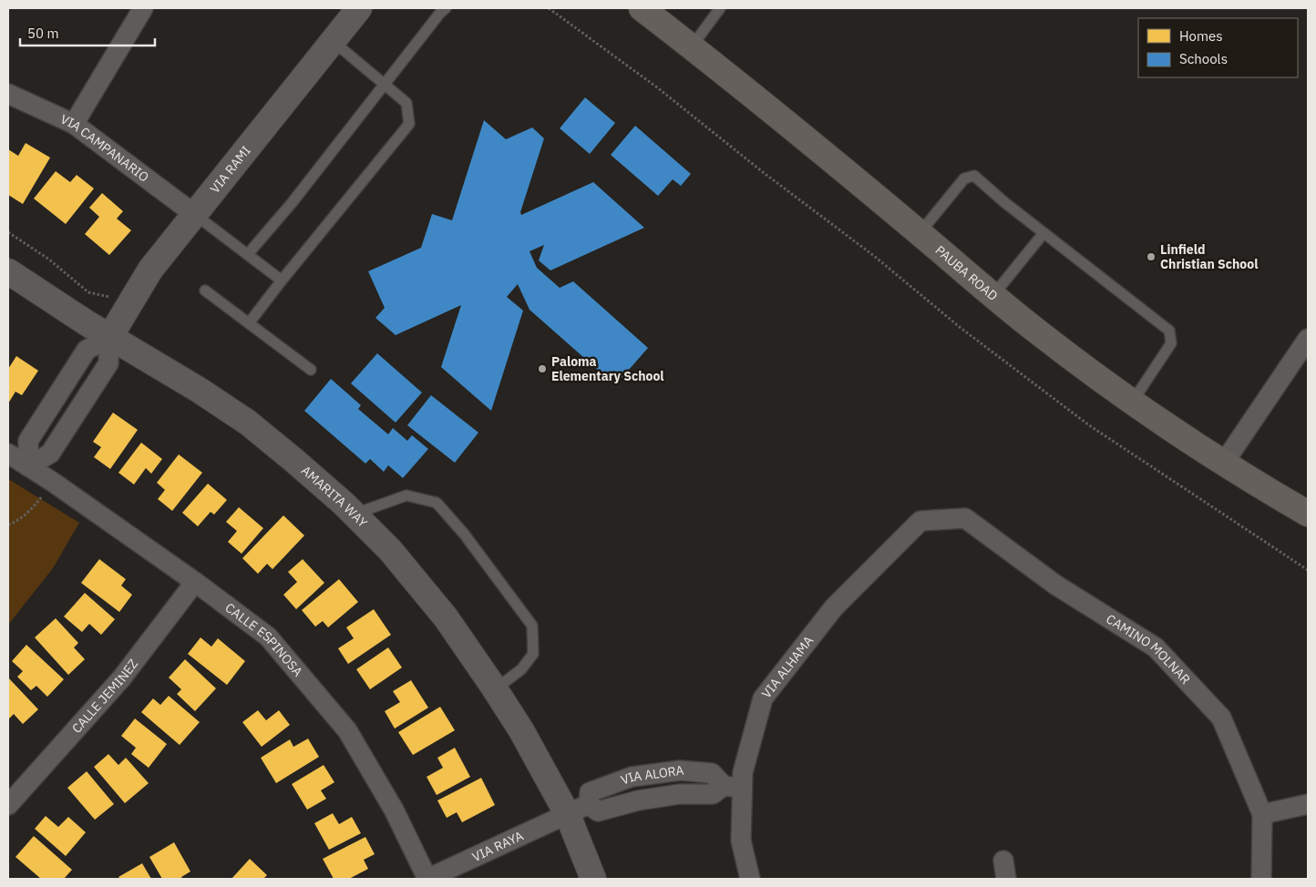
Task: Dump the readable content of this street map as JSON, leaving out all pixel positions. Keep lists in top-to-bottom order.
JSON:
{
  "streets": {
    "main road": ["PAUBA ROAD"],
    "street": [
      "VIA CAMPANARIO",
      "VIA RAMI",
      "AMARITA WAY",
      "CALLE ESPINOSA",
      "CAMINO MOLNAR",
      "VIA ALHAMA",
      "CALLE JEMINEZ",
      "VIA ALORA",
      "VIA RAYA"
    ]
  },
  "crossings": [
    ["VIA CAMPANARIO", "VIA RAMI"],
    ["VIA RAMI", "AMARITA WAY"],
    ["VIA RAMI", "CALLE ESPINOSA"],
    ["AMARITA WAY", "VIA ALORA"],
    ["AMARITA WAY", "VIA RAYA"],
    ["CALLE ESPINOSA", "CALLE JEMINEZ"],
    ["CALLE ESPINOSA", "VIA RAYA"],
    ["CAMINO MOLNAR", "VIA ALHAMA"],
    ["VIA ALHAMA", "VIA ALORA"],
    ["VIA ALORA", "VIA RAYA"]
  ],
  "places": ["Linfield Christian School", "Paloma Elementary School"],
  "legend": ["Homes", "Schools"],
  "scale_bar": "50 m"
}
